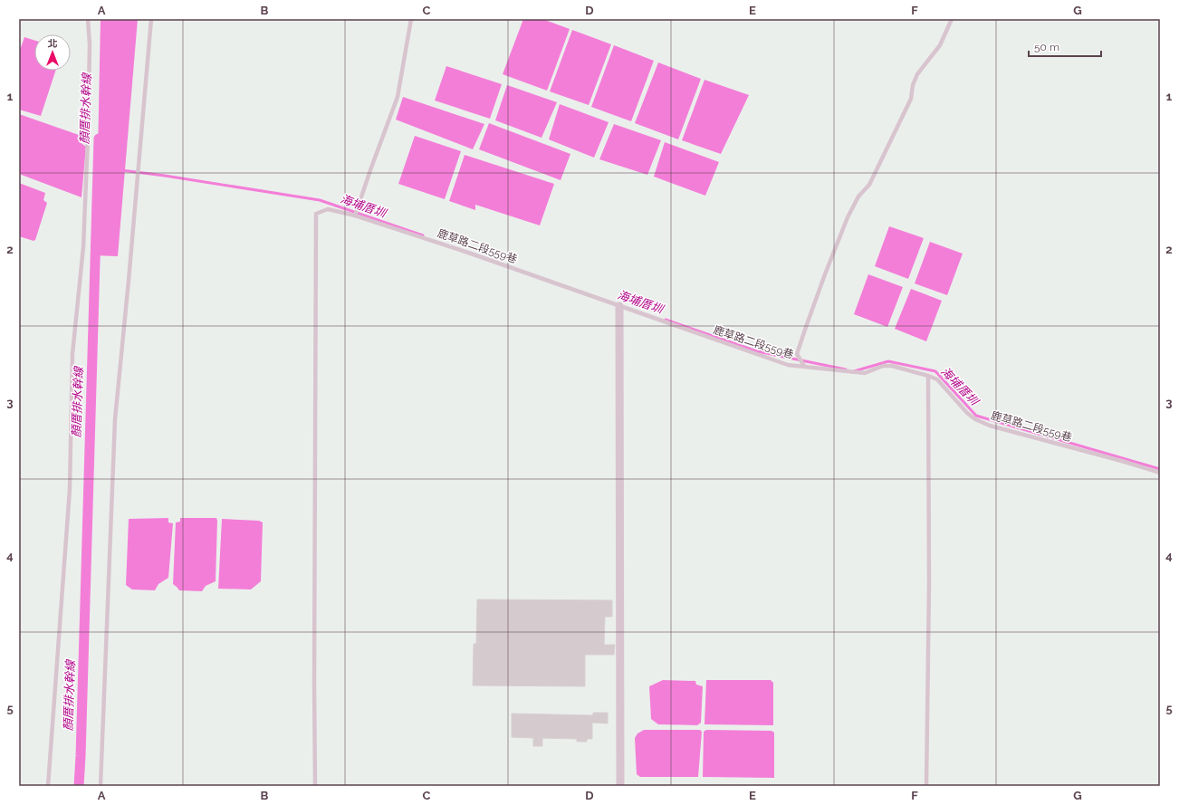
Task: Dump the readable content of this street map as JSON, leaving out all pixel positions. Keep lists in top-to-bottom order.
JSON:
{
  "streets": {
    "lane": ["鹿草路二段559巷"]
  },
  "water": ["顏厝排水幹線", "海埔厝圳"],
  "scale_bar": "50 m",
  "north": "top",
  "grid": {
    "columns": [
      "A",
      "B",
      "C",
      "D",
      "E",
      "F",
      "G"
    ],
    "rows": [
      "1",
      "2",
      "3",
      "4",
      "5"
    ]
  }
}
